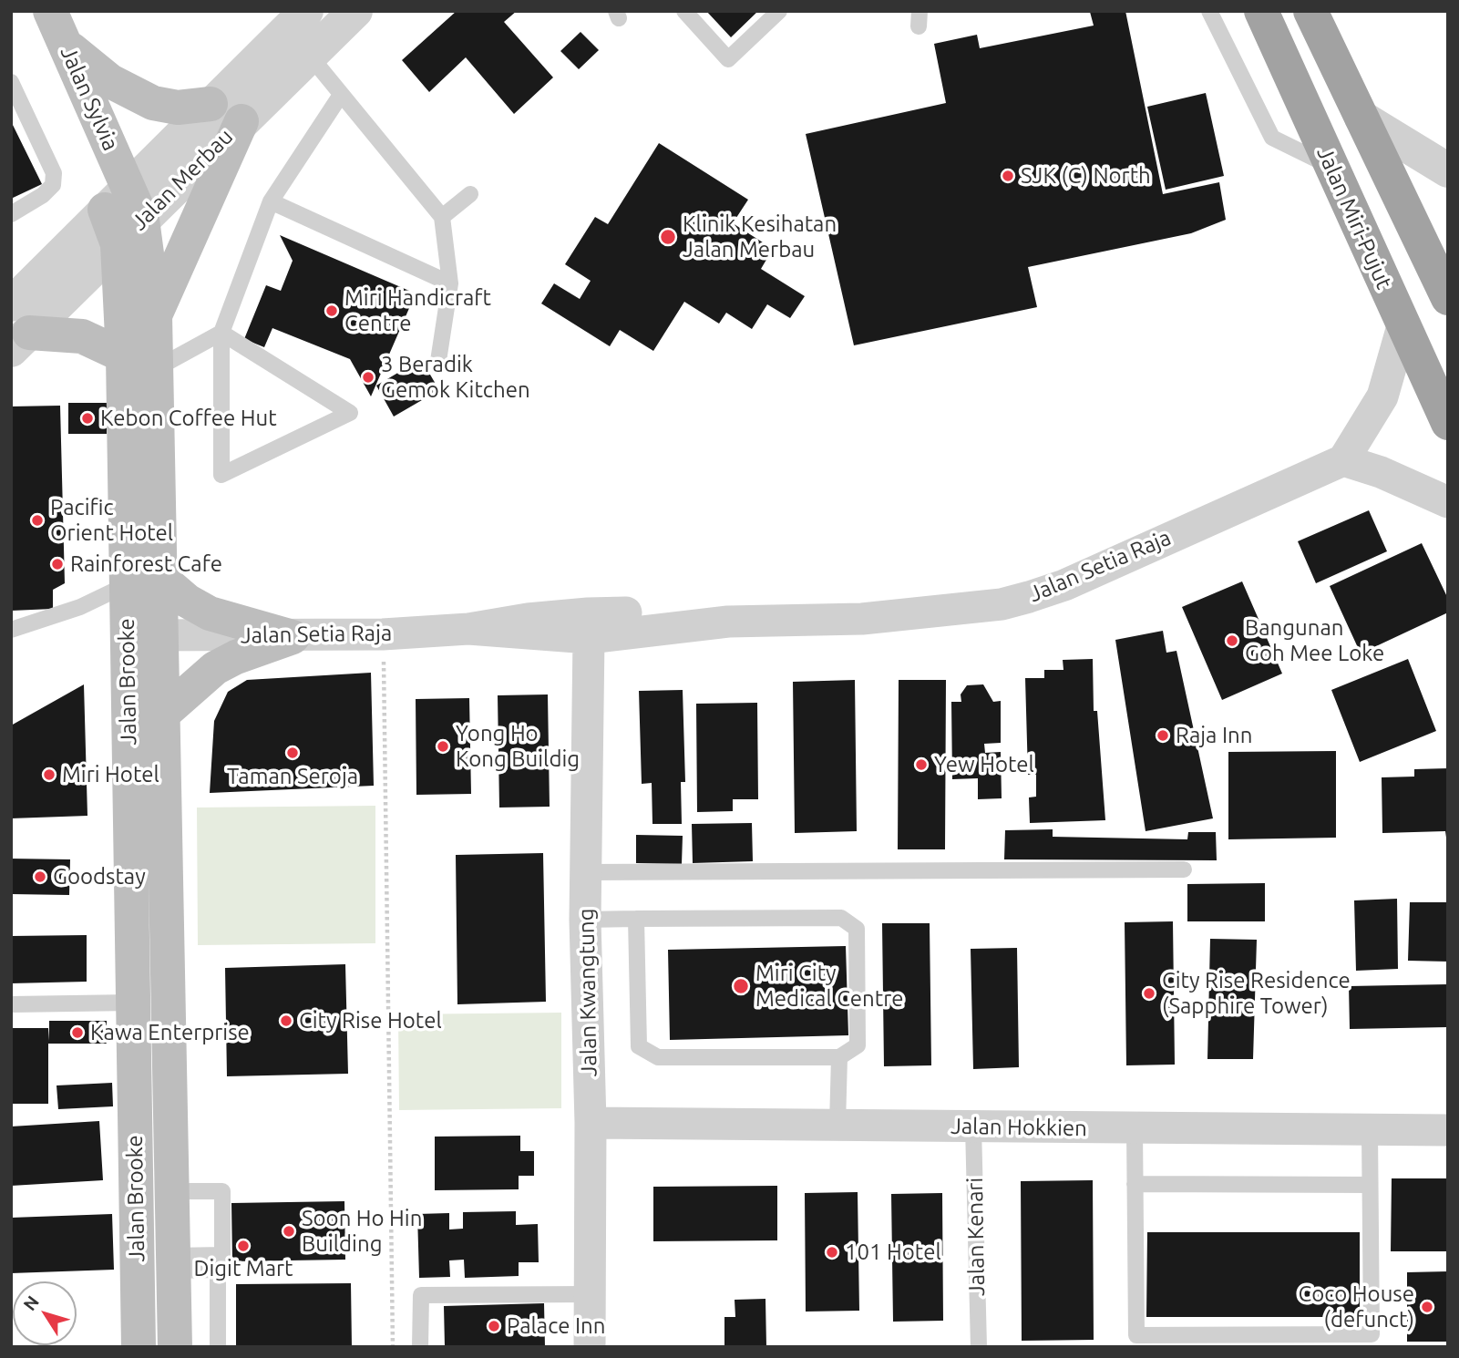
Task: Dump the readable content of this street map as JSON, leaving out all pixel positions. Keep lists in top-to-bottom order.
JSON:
{
  "streets": {
    "highway": ["Jalan Miri-Pujut"],
    "main road": ["Jalan Sylvia", "Jalan Brooke"],
    "street": [
      "Jalan Merbau",
      "Jalan Setia Raja",
      "Jalan Kwangtung",
      "Jalan Hokkien"
    ],
    "lane": ["Jalan Kenari"]
  },
  "crossings": [
    ["Jalan Sylvia", "Jalan Merbau"],
    ["Jalan Sylvia", "Jalan Brooke"],
    ["Jalan Merbau", "Jalan Brooke"],
    ["Jalan Setia Raja", "Jalan Brooke"],
    ["Jalan Setia Raja", "Jalan Kwangtung"],
    ["Jalan Kwangtung", "Jalan Hokkien"],
    ["Jalan Hokkien", "Jalan Kenari"]
  ],
  "places": [
    "SJK (C) North",
    "Klinik Kesihatan Jalan Merbau",
    "Miri Handicraft Centre",
    "3 Beradik Gemok Kitchen",
    "Kebon Coffee Hut",
    "Pacific Orient Hotel",
    "Rainforest Cafe",
    "Bangunan Goh Mee Loke",
    "Raja Inn",
    "Yong Ho Kong Buildig",
    "Taman Seroja",
    "Yew Hotel",
    "Miri Hotel",
    "Goodstay",
    "Miri City Medical Centre",
    "City Rise Residence (Sapphire Tower)",
    "City Rise Hotel",
    "Kawa Enterprise",
    "Soon Ho Hin Building",
    "Digit Mart",
    "101 Hotel",
    "Coco House (defunct)",
    "Palace Inn"
  ],
  "north": "top left"
}
